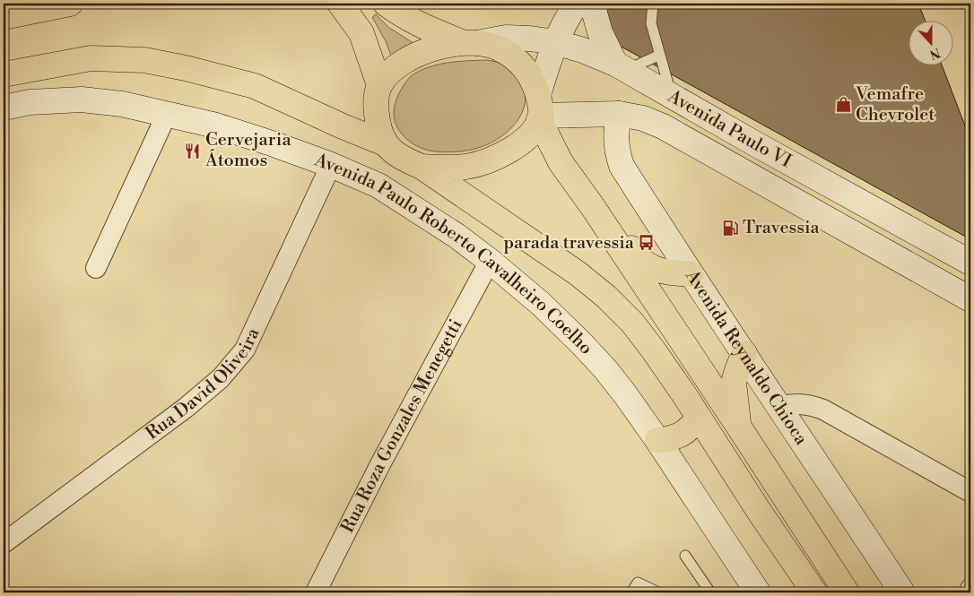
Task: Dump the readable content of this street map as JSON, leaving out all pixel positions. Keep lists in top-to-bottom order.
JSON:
{
  "streets": {
    "main road": ["Avenida Paulo VI", "Avenida Paulo Roberto Cavalheiro Coelho", "Avenida Reynaldo Chioca"],
    "street": ["Rua David Oliveira", "Rua Roza Gonzales Menegetti"]
  },
  "crossings": [
    ["Avenida Paulo VI", "Avenida Reynaldo Chioca"],
    ["Avenida Paulo Roberto Cavalheiro Coelho", "Rua David Oliveira"],
    ["Avenida Paulo Roberto Cavalheiro Coelho", "Rua Roza Gonzales Menegetti"]
  ],
  "places": {
    "shop": ["Vemafre Chevrolet"],
    "restaurant": ["Cervejaria Átomos"],
    "fuel station": ["Travessia"],
    "bus stop": ["parada travessia"]
  },
  "north": "bottom"
}
